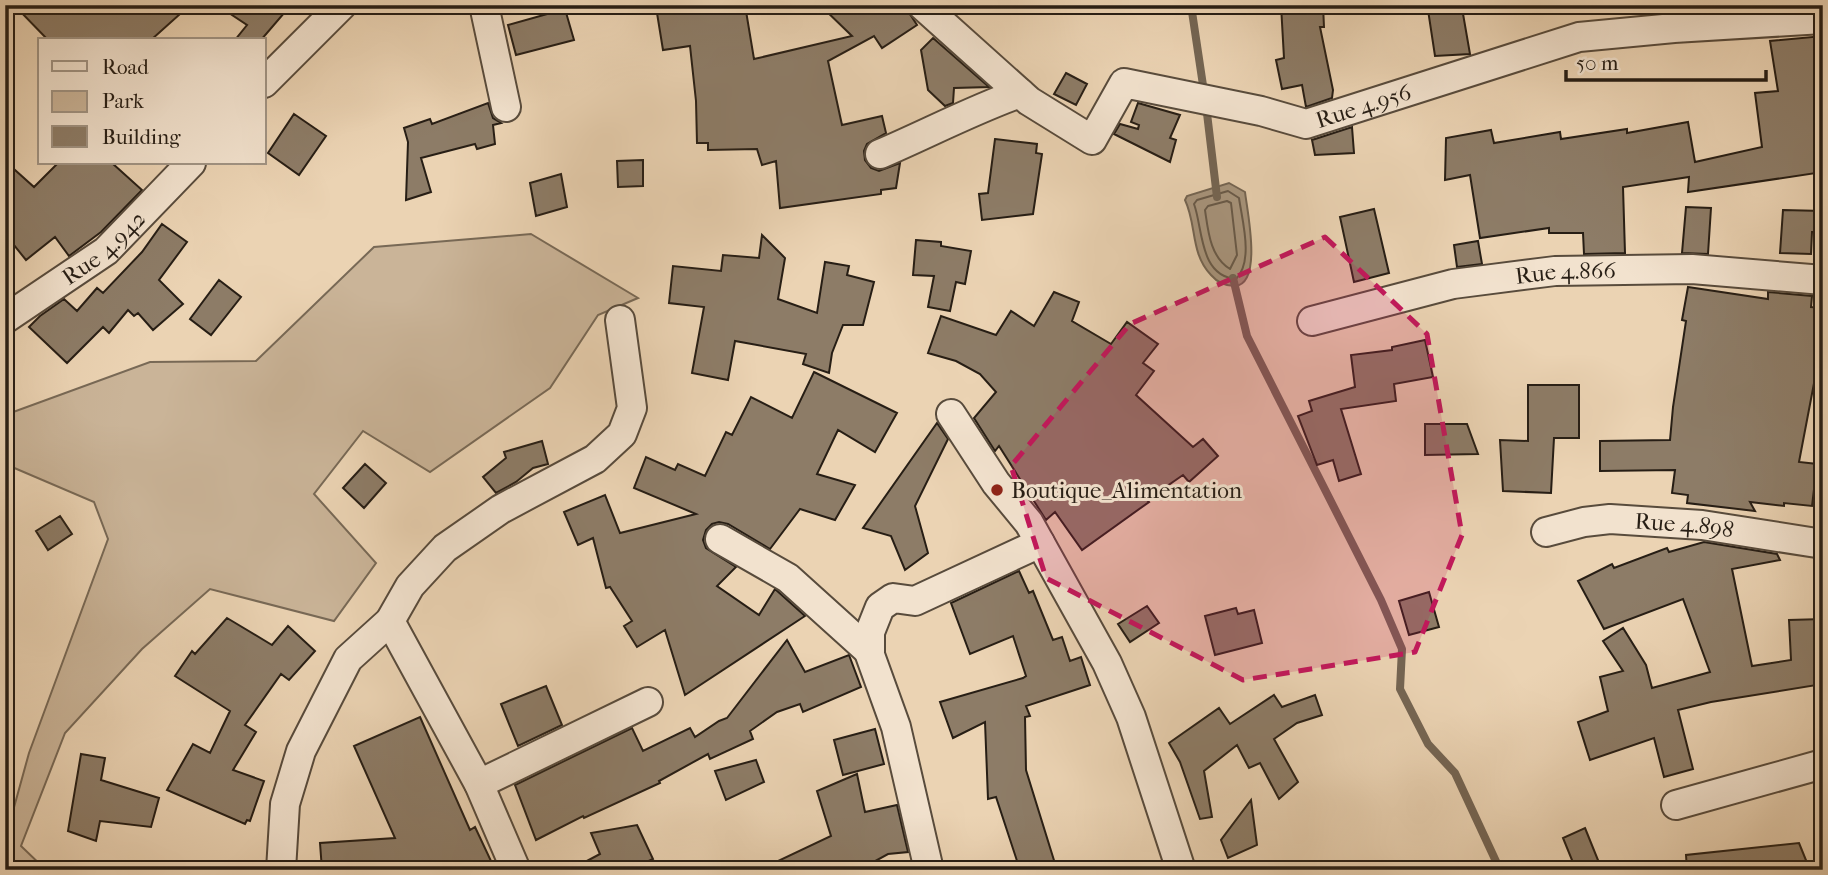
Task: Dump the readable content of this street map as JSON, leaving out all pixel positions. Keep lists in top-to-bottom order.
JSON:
{
  "streets": {
    "street": [
      "Rue 4.956",
      "Rue 4.942",
      "Rue 4.866",
      "Rue 4.898"
    ]
  },
  "places": ["Boutique_Alimentation"],
  "legend": ["Road", "Park", "Building"],
  "scale_bar": "50 m"
}
